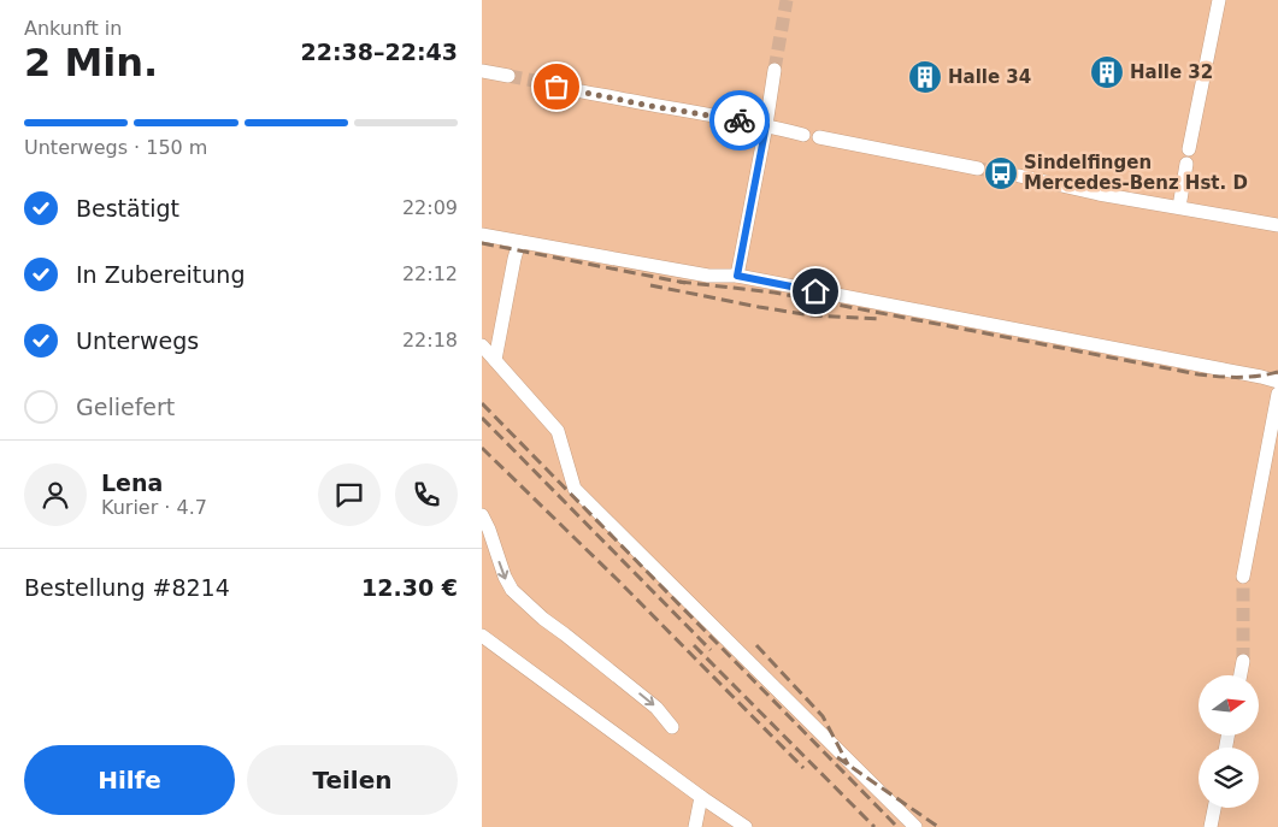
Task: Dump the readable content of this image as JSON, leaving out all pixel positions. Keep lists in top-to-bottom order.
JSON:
{
  "places": {
    "building": ["Halle 32", "Halle 34"],
    "bus stop": ["Sindelfingen Mercedes-Benz Hst. D"]
  },
  "north": "right",
  "page": {
    "heading": ["2 Min.", "Ankunft in", "22:38–22:43"],
    "panel": [
      "Lena",
      "Kurier · 4.7",
      "Bestellung #8214",
      "12.30 €"
    ],
    "bar": "Unterwegs · 150 m",
    "list": [
      ["Bestätigt", "22:09"],
      ["In Zubereitung", "22:12"],
      ["Unterwegs", "22:18"],
      "Geliefert"
    ],
    "buttons": ["Hilfe", "Teilen"]
  }
}
